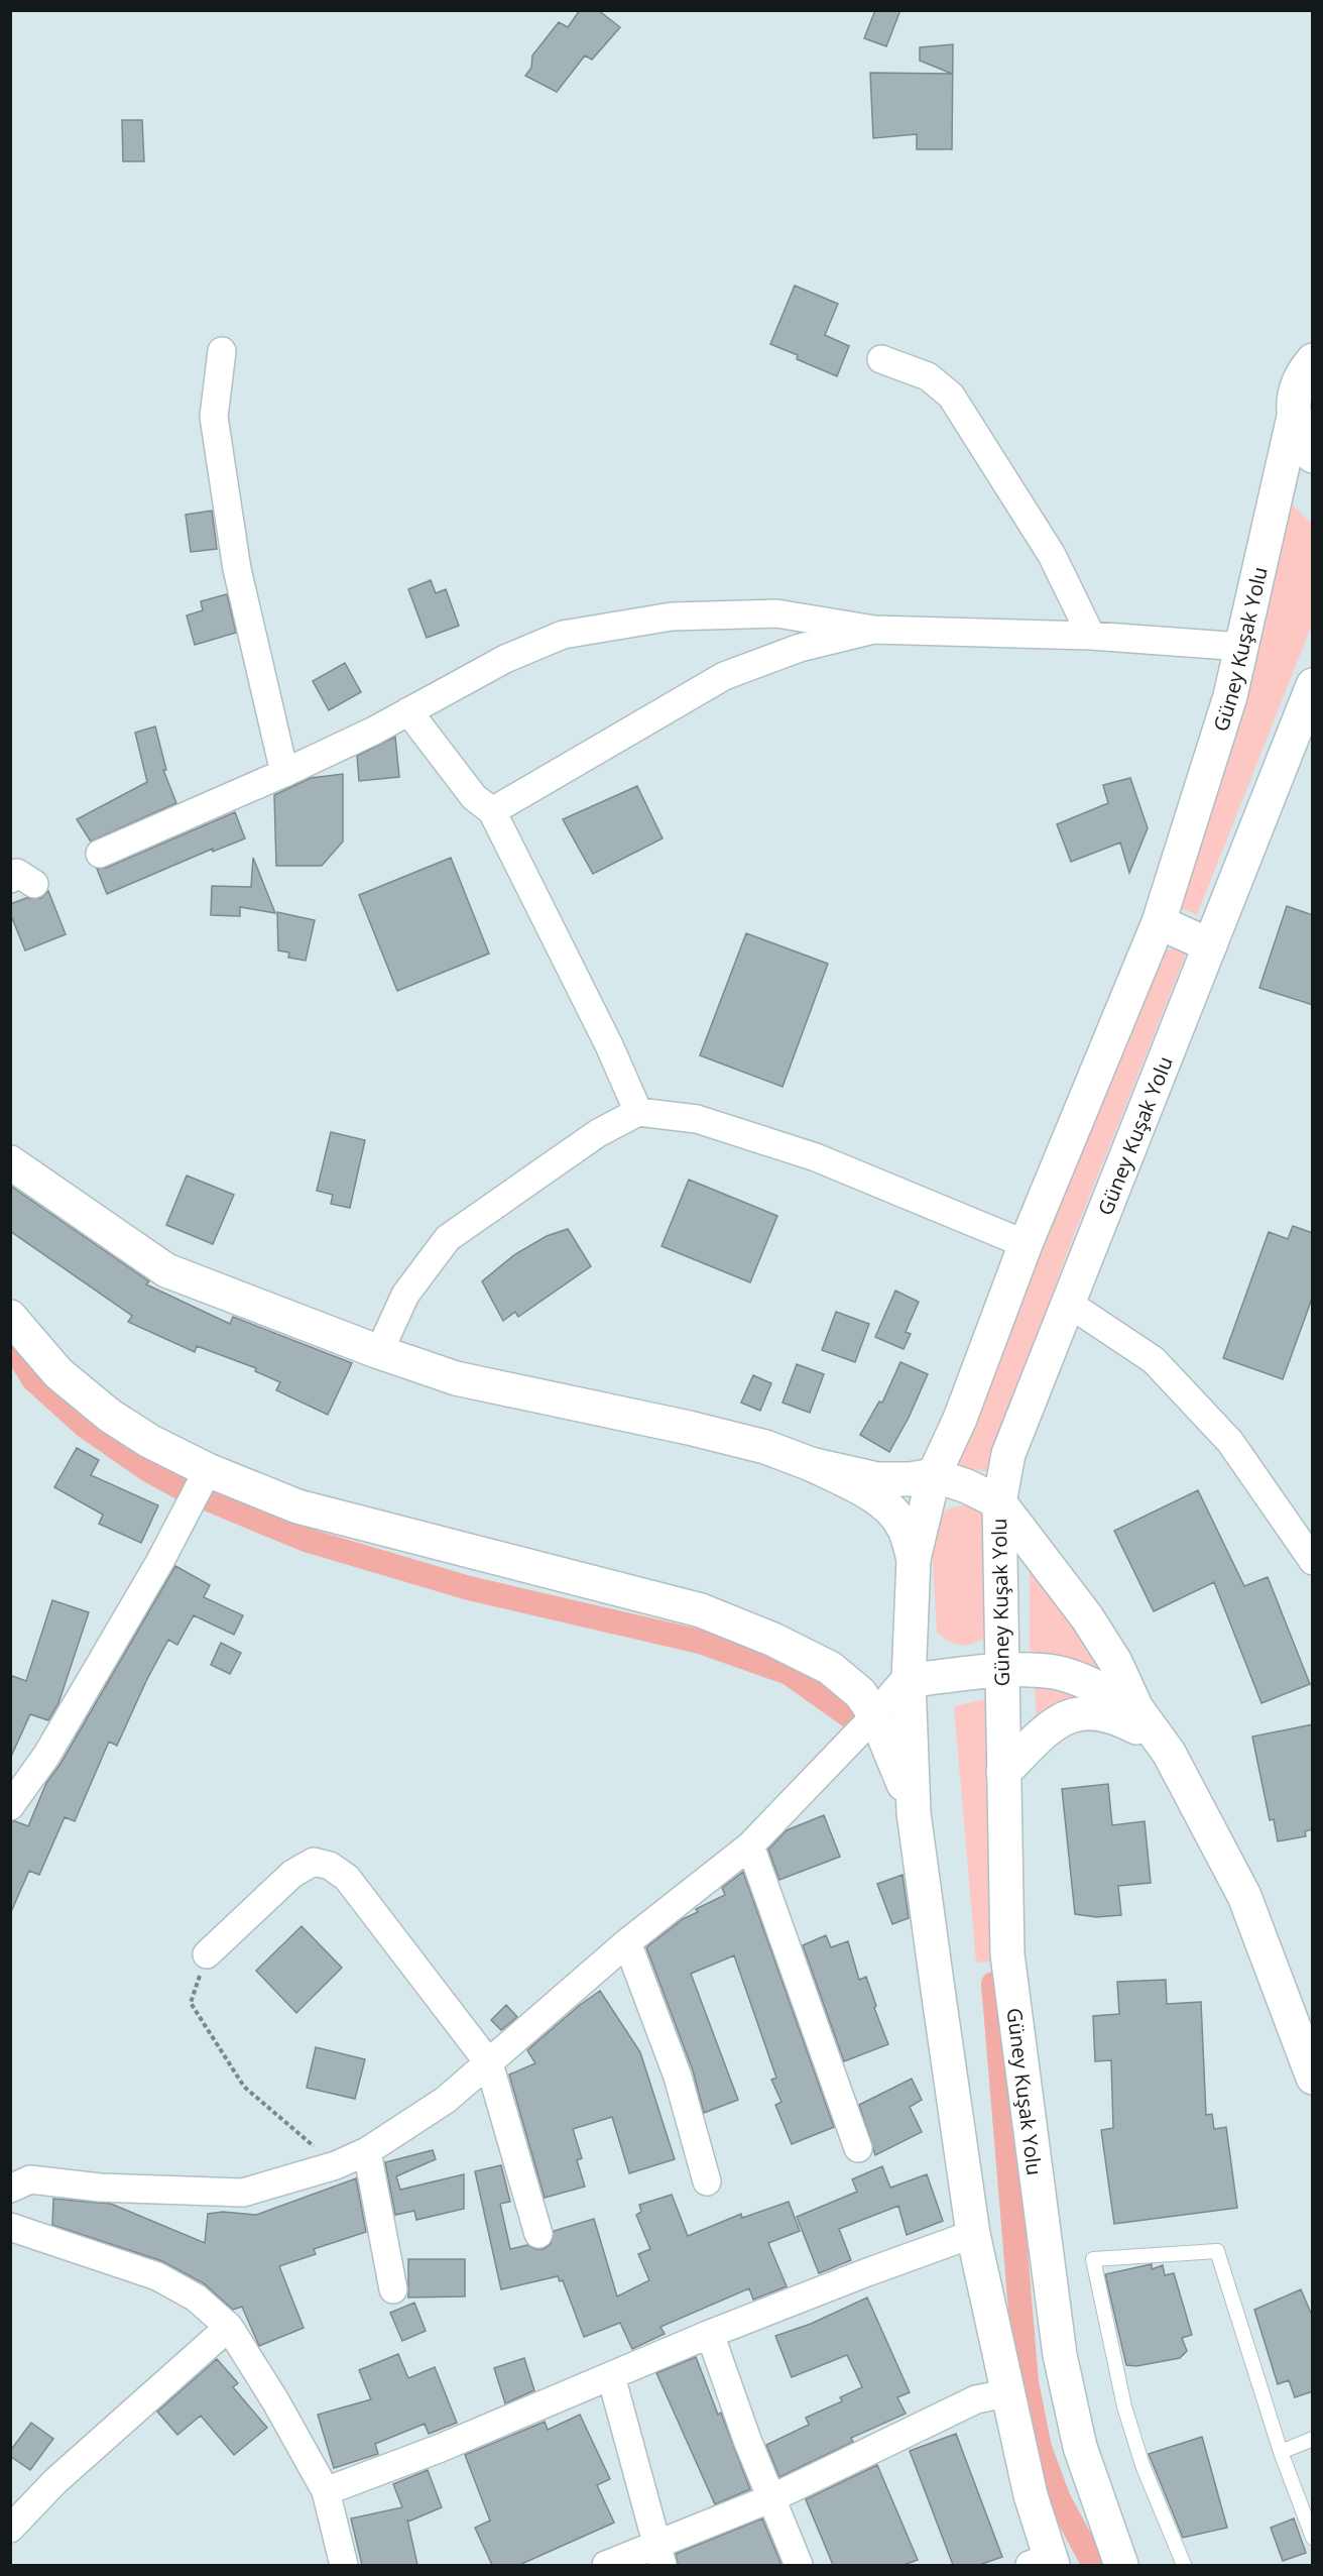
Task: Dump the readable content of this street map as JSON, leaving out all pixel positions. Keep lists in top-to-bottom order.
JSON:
{
  "streets": {
    "main road": ["Güney Kuşak Yolu"]
  }
}
